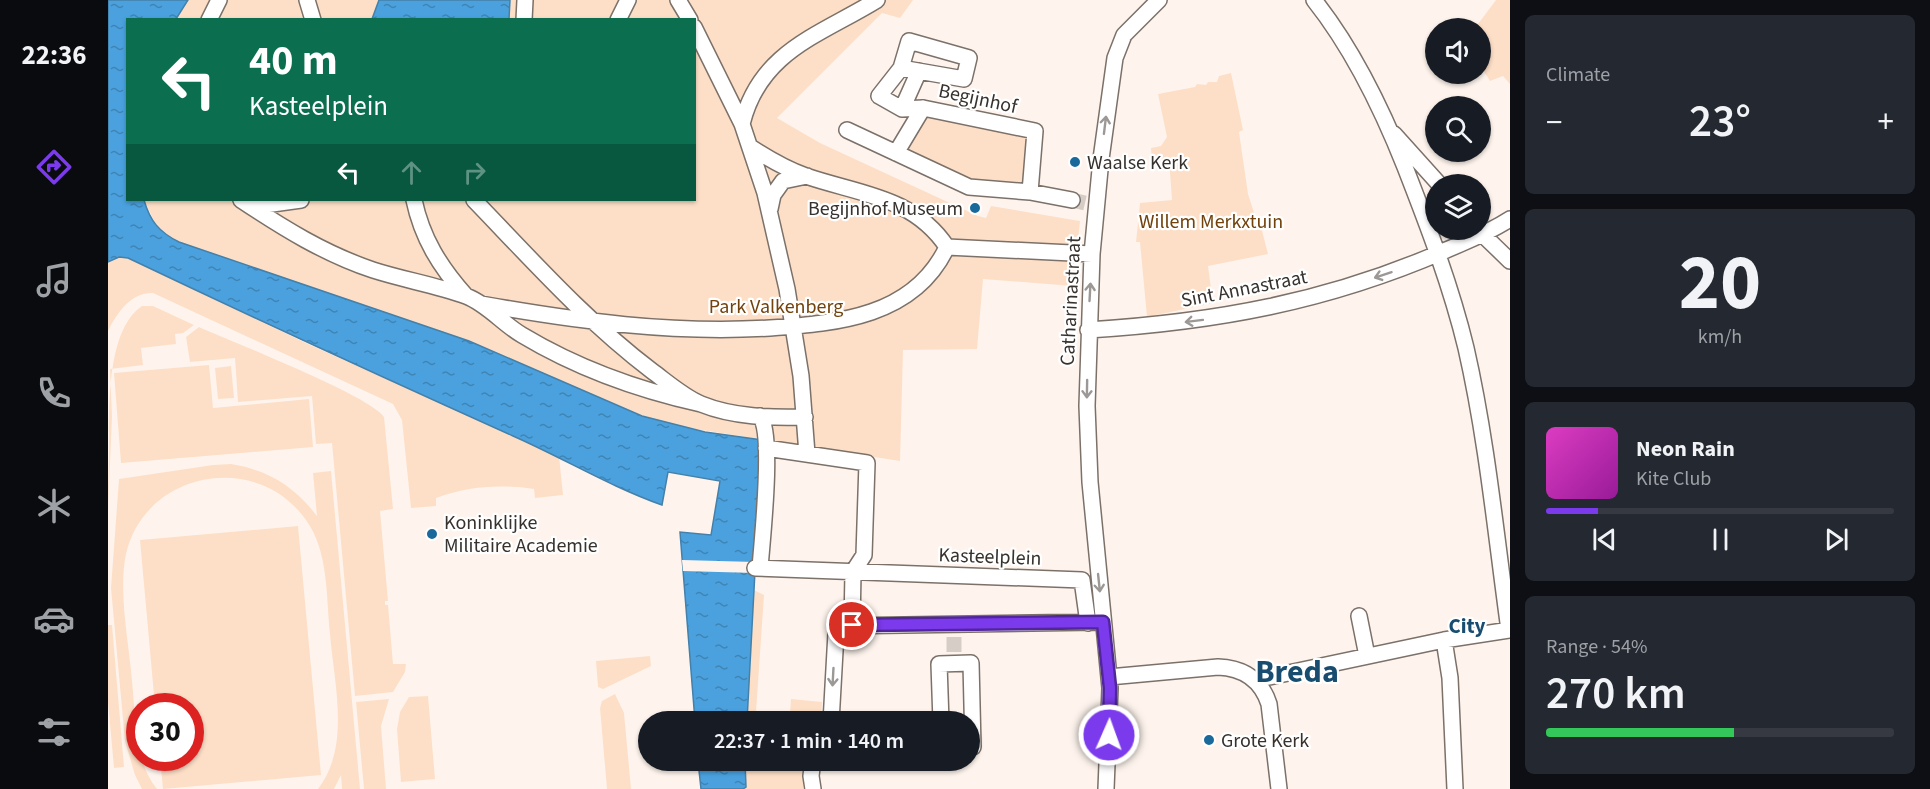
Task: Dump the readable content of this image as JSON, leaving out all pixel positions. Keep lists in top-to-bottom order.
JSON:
{
  "streets": {
    "street": [
      "Begijnhof",
      "Sint Annastraat",
      "Catharinastraat",
      "Kasteelplein"
    ]
  },
  "crossings": [
    ["Sint Annastraat", "Catharinastraat"],
    ["Catharinastraat", "Kasteelplein"]
  ],
  "one_way": ["Sint Annastraat"],
  "districts": ["City", "Breda"],
  "parks": ["Willem Merkxtuin", "Park Valkenberg"],
  "places": [
    "Waalse Kerk",
    "Begijnhof Museum",
    "Koninklijke Militaire Academie",
    "Grote Kerk"
  ],
  "page": {
    "tabs": "22:36",
    "tile": [
      "Climate",
      ["20", "km/h"],
      ["Range · 54%", "270 km"]
    ],
    "turn": ["40 m", "Kasteelplein"],
    "heat": ["−", "23°", "+"],
    "song": ["Neon Rain", "Kite Club"],
    "limit": "30",
    "trip": "22:37 · 1 min · 140 m"
  }
}
